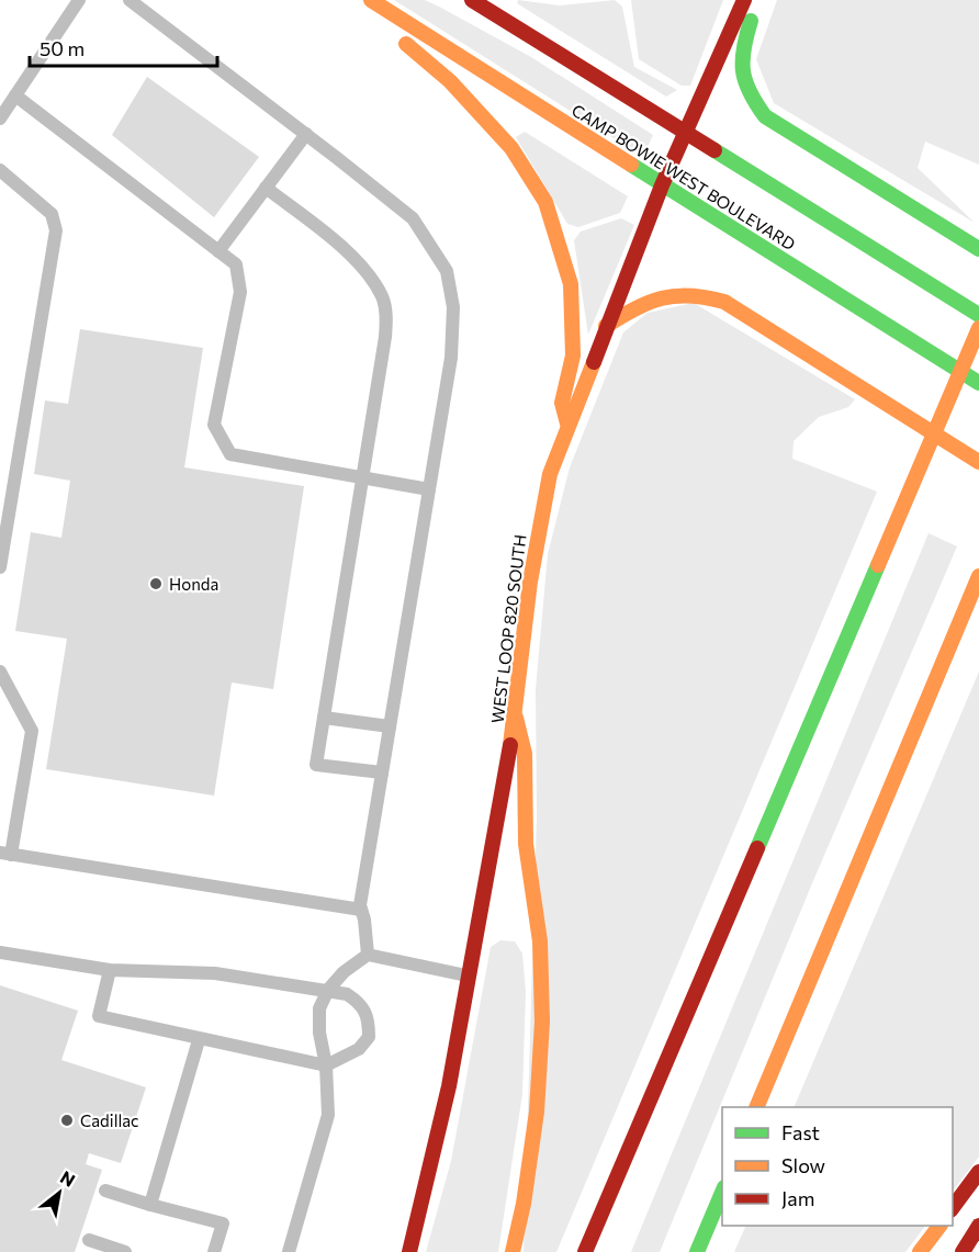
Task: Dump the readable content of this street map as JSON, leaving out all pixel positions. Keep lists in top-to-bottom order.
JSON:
{
  "streets": {
    "main road": ["CAMP BOWIE WEST BOULEVARD", "WEST LOOP 820 SOUTH"]
  },
  "crossings": [
    ["CAMP BOWIE WEST BOULEVARD", "WEST LOOP 820 SOUTH"]
  ],
  "places": ["Honda", "Cadillac"],
  "legend": ["Fast", "Slow", "Jam"],
  "scale_bar": "50 m",
  "north": "top right"
}
